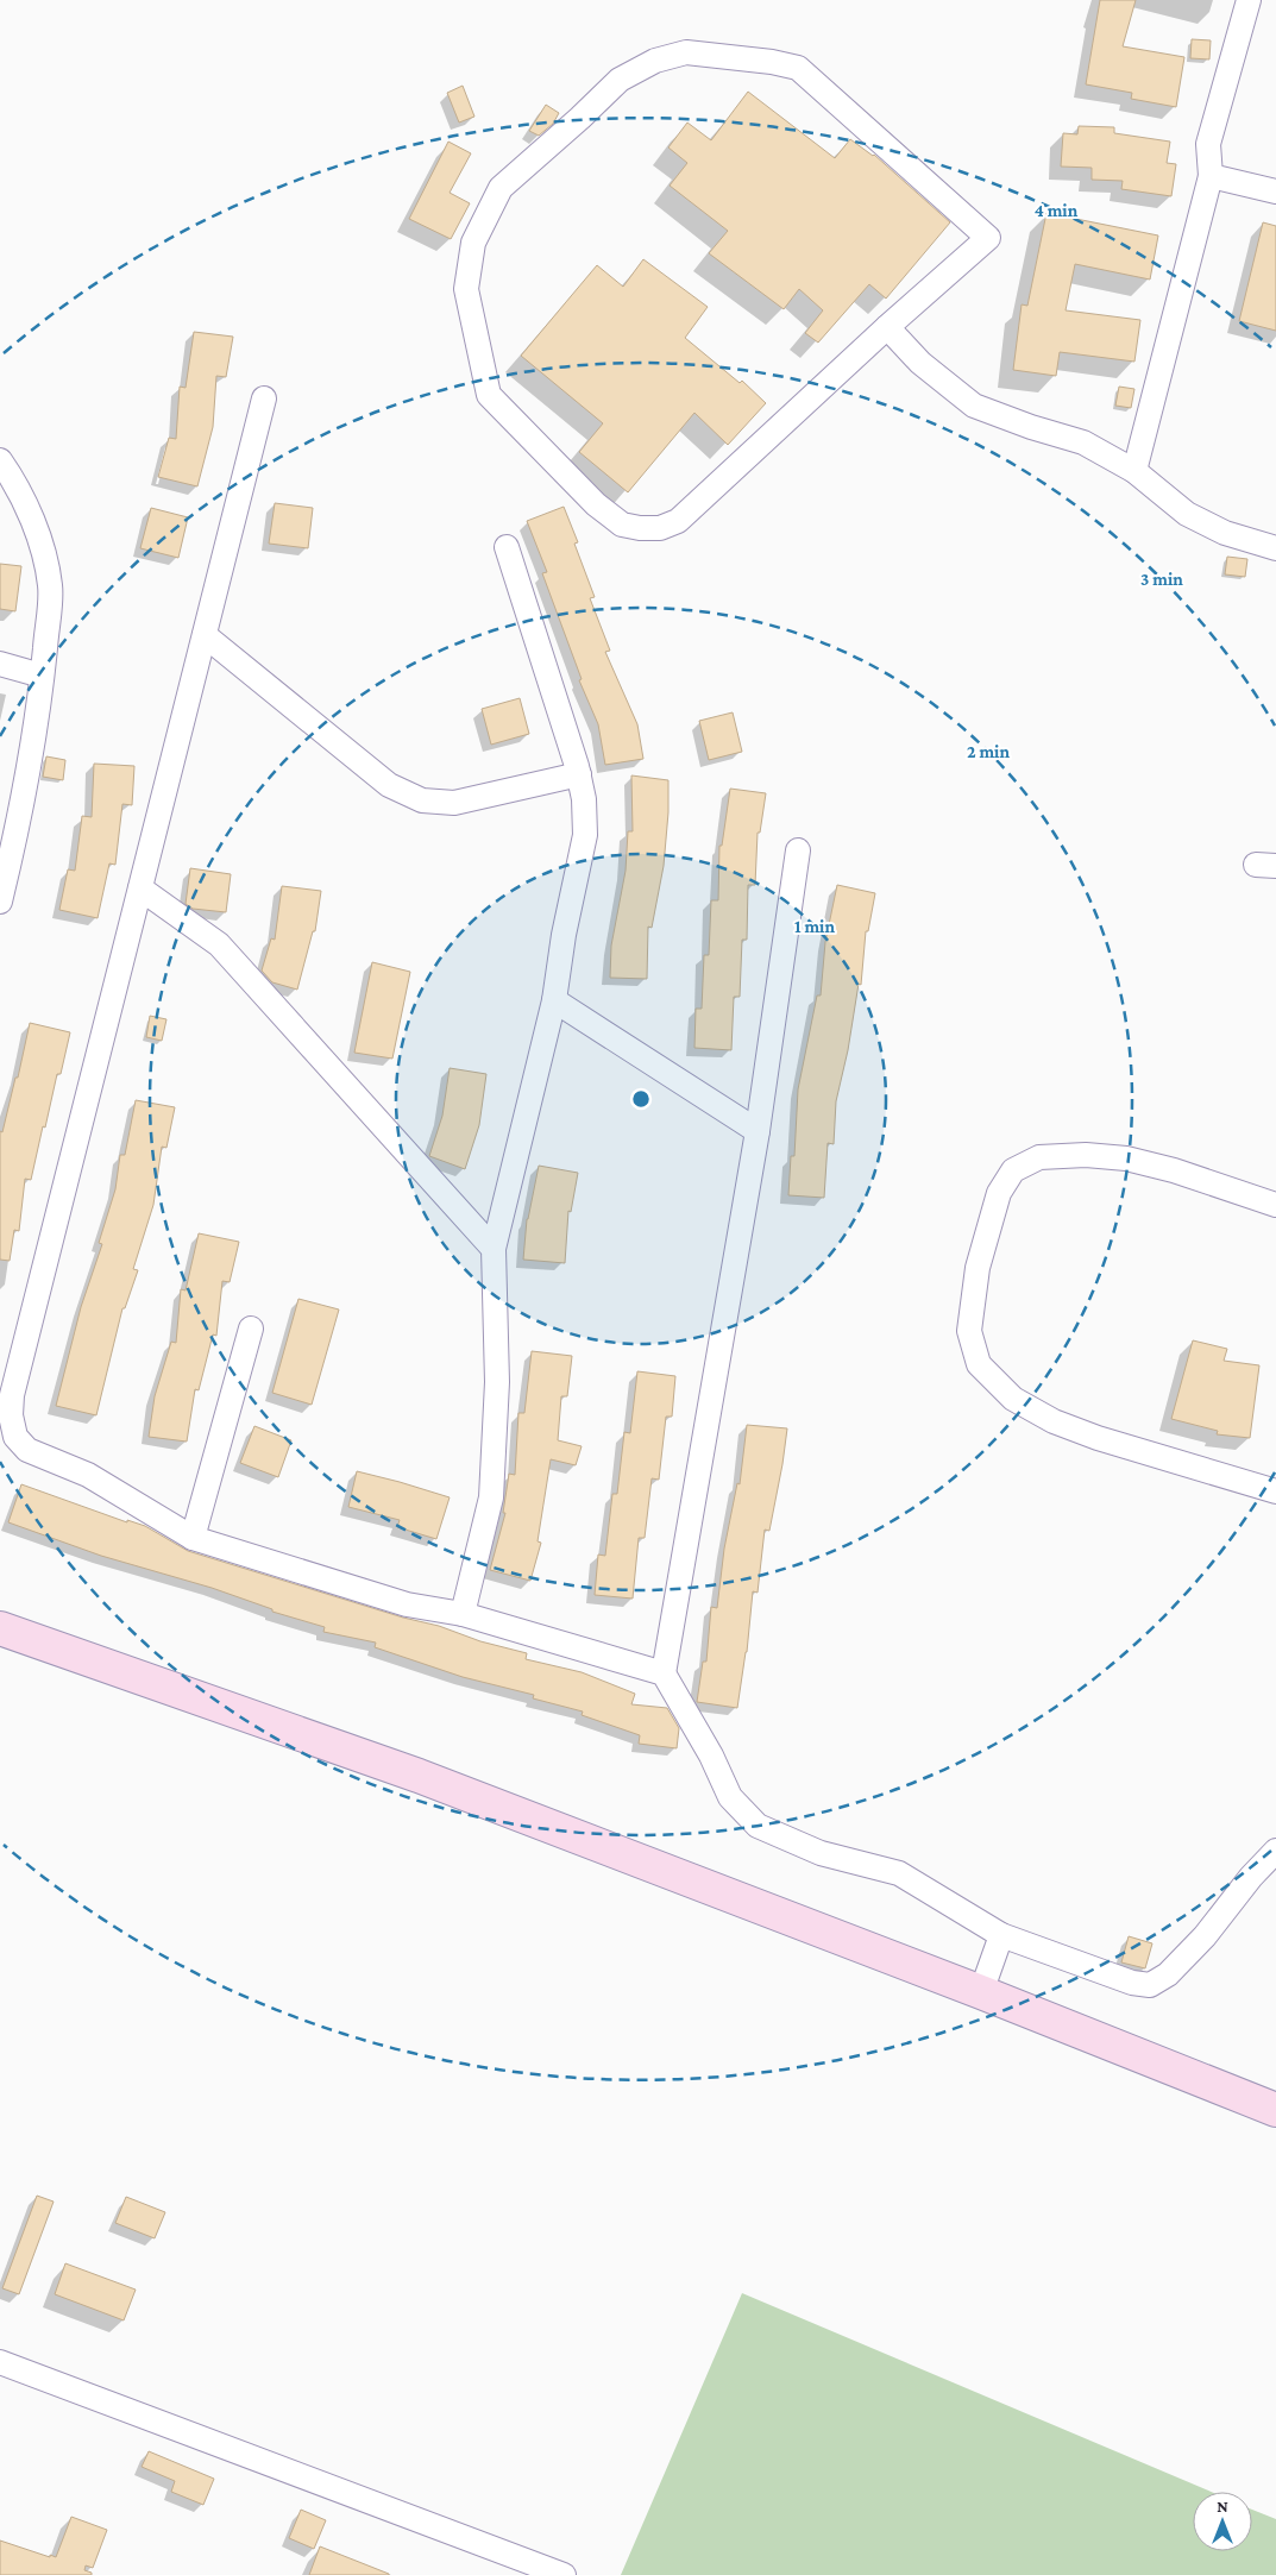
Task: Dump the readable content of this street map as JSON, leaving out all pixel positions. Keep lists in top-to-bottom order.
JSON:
{
  "north": "top",
  "rings": [
    "4 min",
    "3 min",
    "2 min",
    "1 min"
  ]
}
